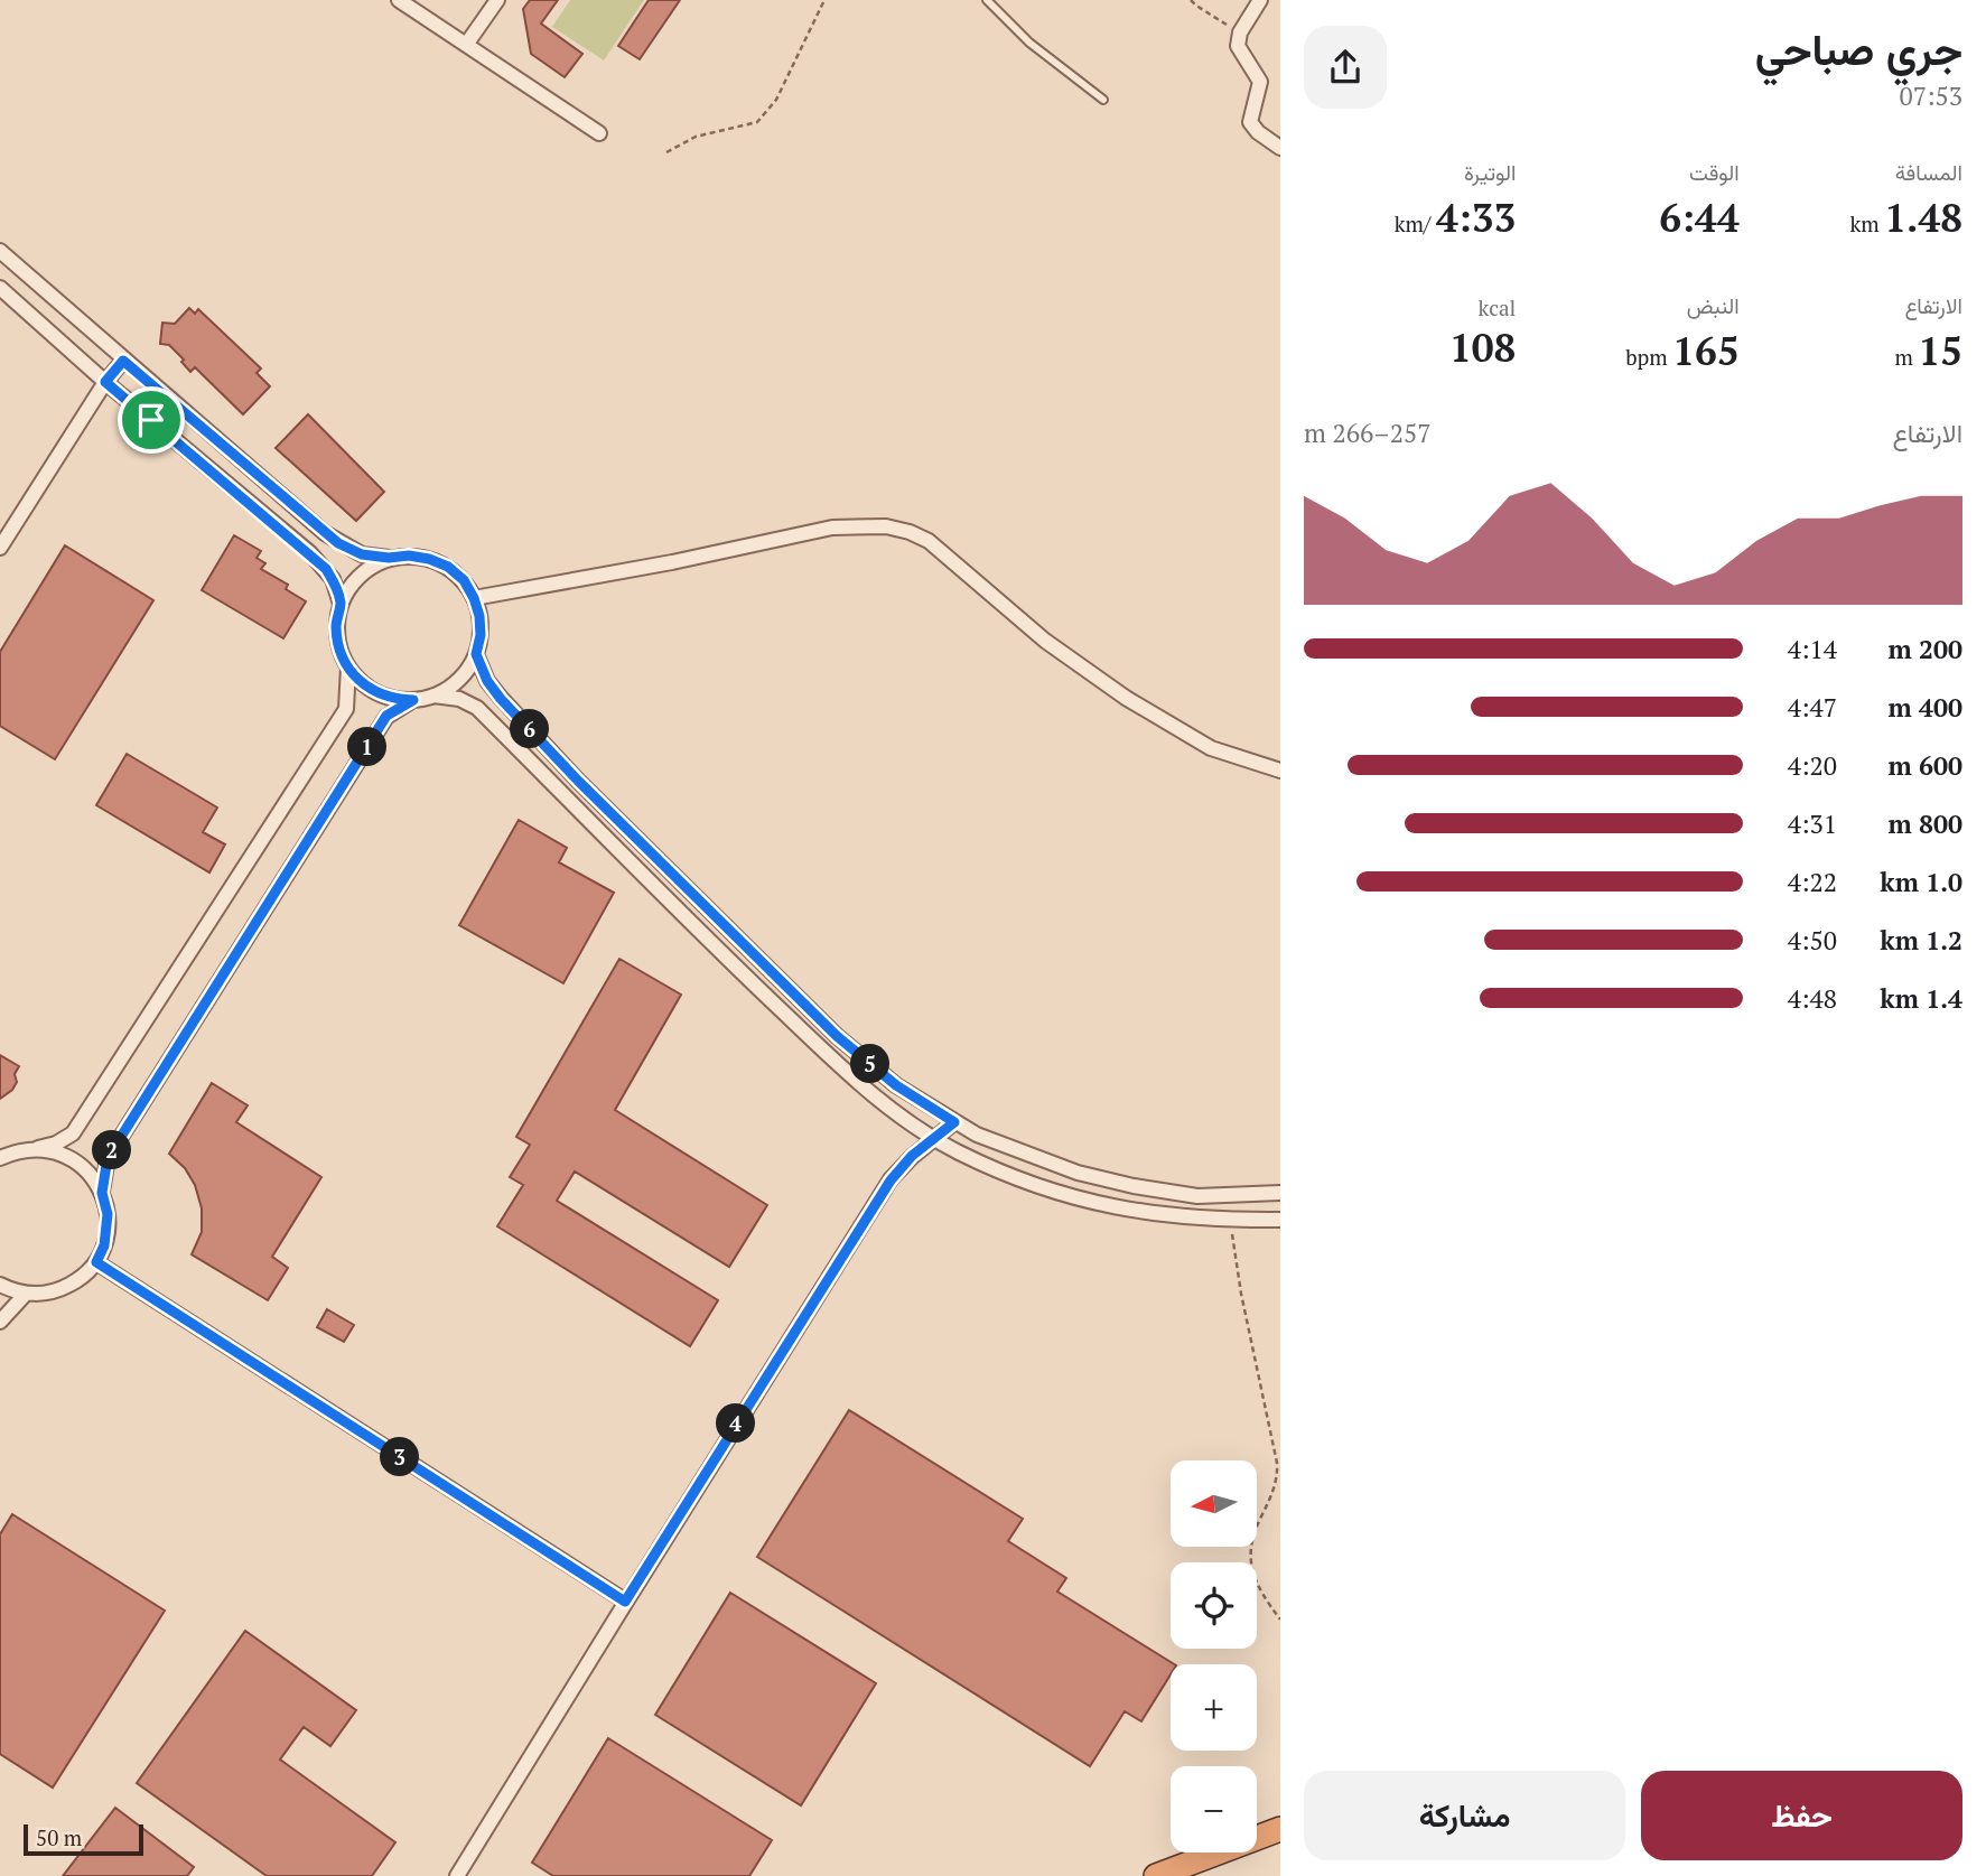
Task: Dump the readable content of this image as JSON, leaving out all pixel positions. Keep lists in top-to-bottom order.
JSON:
{
  "scale_bar": "50 m",
  "north": "left",
  "page": {
    "heading": ["جري صباحي", "07:53"],
    "stats": [
      ["المسافة", "1.48 km"],
      ["الوقت", "6:44"],
      ["الوتيرة", "4:33 /km"],
      ["الارتفاع", "15 m"],
      ["النبض", "165 bpm"],
      ["kcal", "108"]
    ],
    "chart": ["الارتفاع", "257–266 m"],
    "list": [
      {
        "name": "200 m",
        "note": "4:14"
      },
      {
        "name": "400 m",
        "note": "4:47"
      },
      {
        "name": "600 m",
        "note": "4:20"
      },
      {
        "name": "800 m",
        "note": "4:31"
      },
      {
        "name": "1.0 km",
        "note": "4:22"
      },
      {
        "name": "1.2 km",
        "note": "4:50"
      },
      {
        "name": "1.4 km",
        "note": "4:48"
      }
    ],
    "pins": [
      "6",
      "1",
      "5",
      "2",
      "4",
      "3"
    ],
    "map_buttons": ["+", "−"],
    "buttons": ["حفظ", "مشاركة"],
    "scale": "50 m"
  }
}
